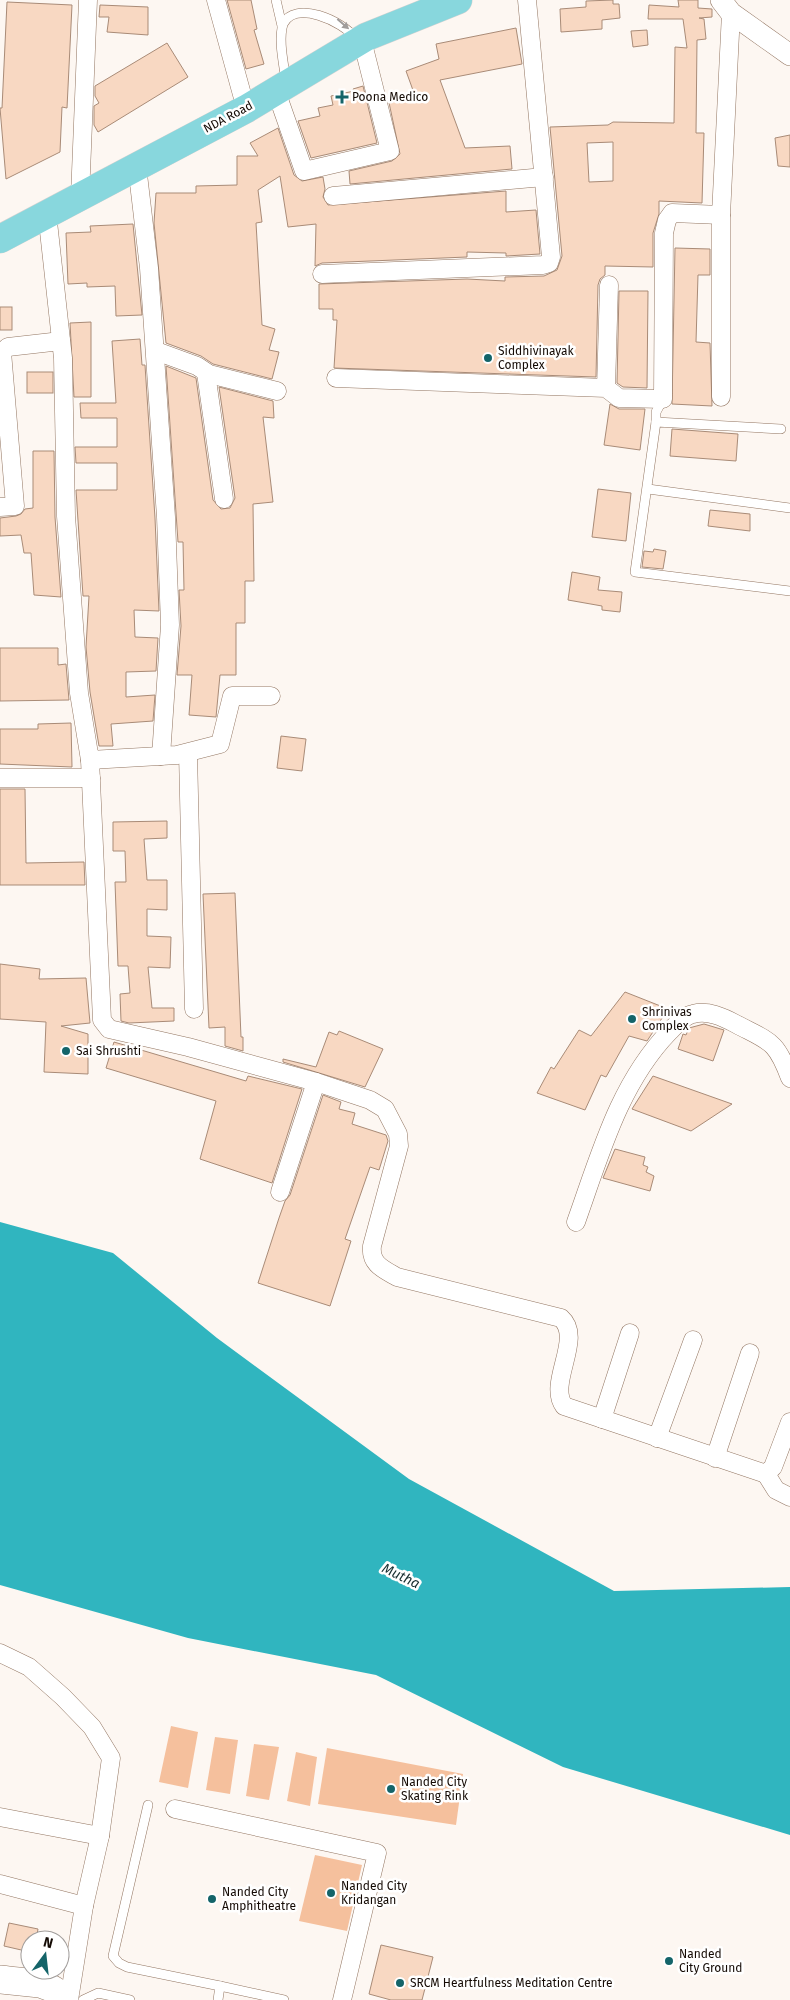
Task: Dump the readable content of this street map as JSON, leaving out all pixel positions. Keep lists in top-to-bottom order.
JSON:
{
  "streets": {
    "main road": ["NDA Road"]
  },
  "water": ["Mutha"],
  "places": {
    "health": ["Poona Medico"],
    "other": [
      "Siddhivinayak Complex",
      "Shrinivas Complex",
      "Sai Shrushti",
      "Nanded City Skating Rink",
      "Nanded City Kridangan",
      "Nanded City Amphitheatre",
      "Nanded City Ground",
      "SRCM Heartfulness Meditation Centre"
    ]
  },
  "north": "top"
}
